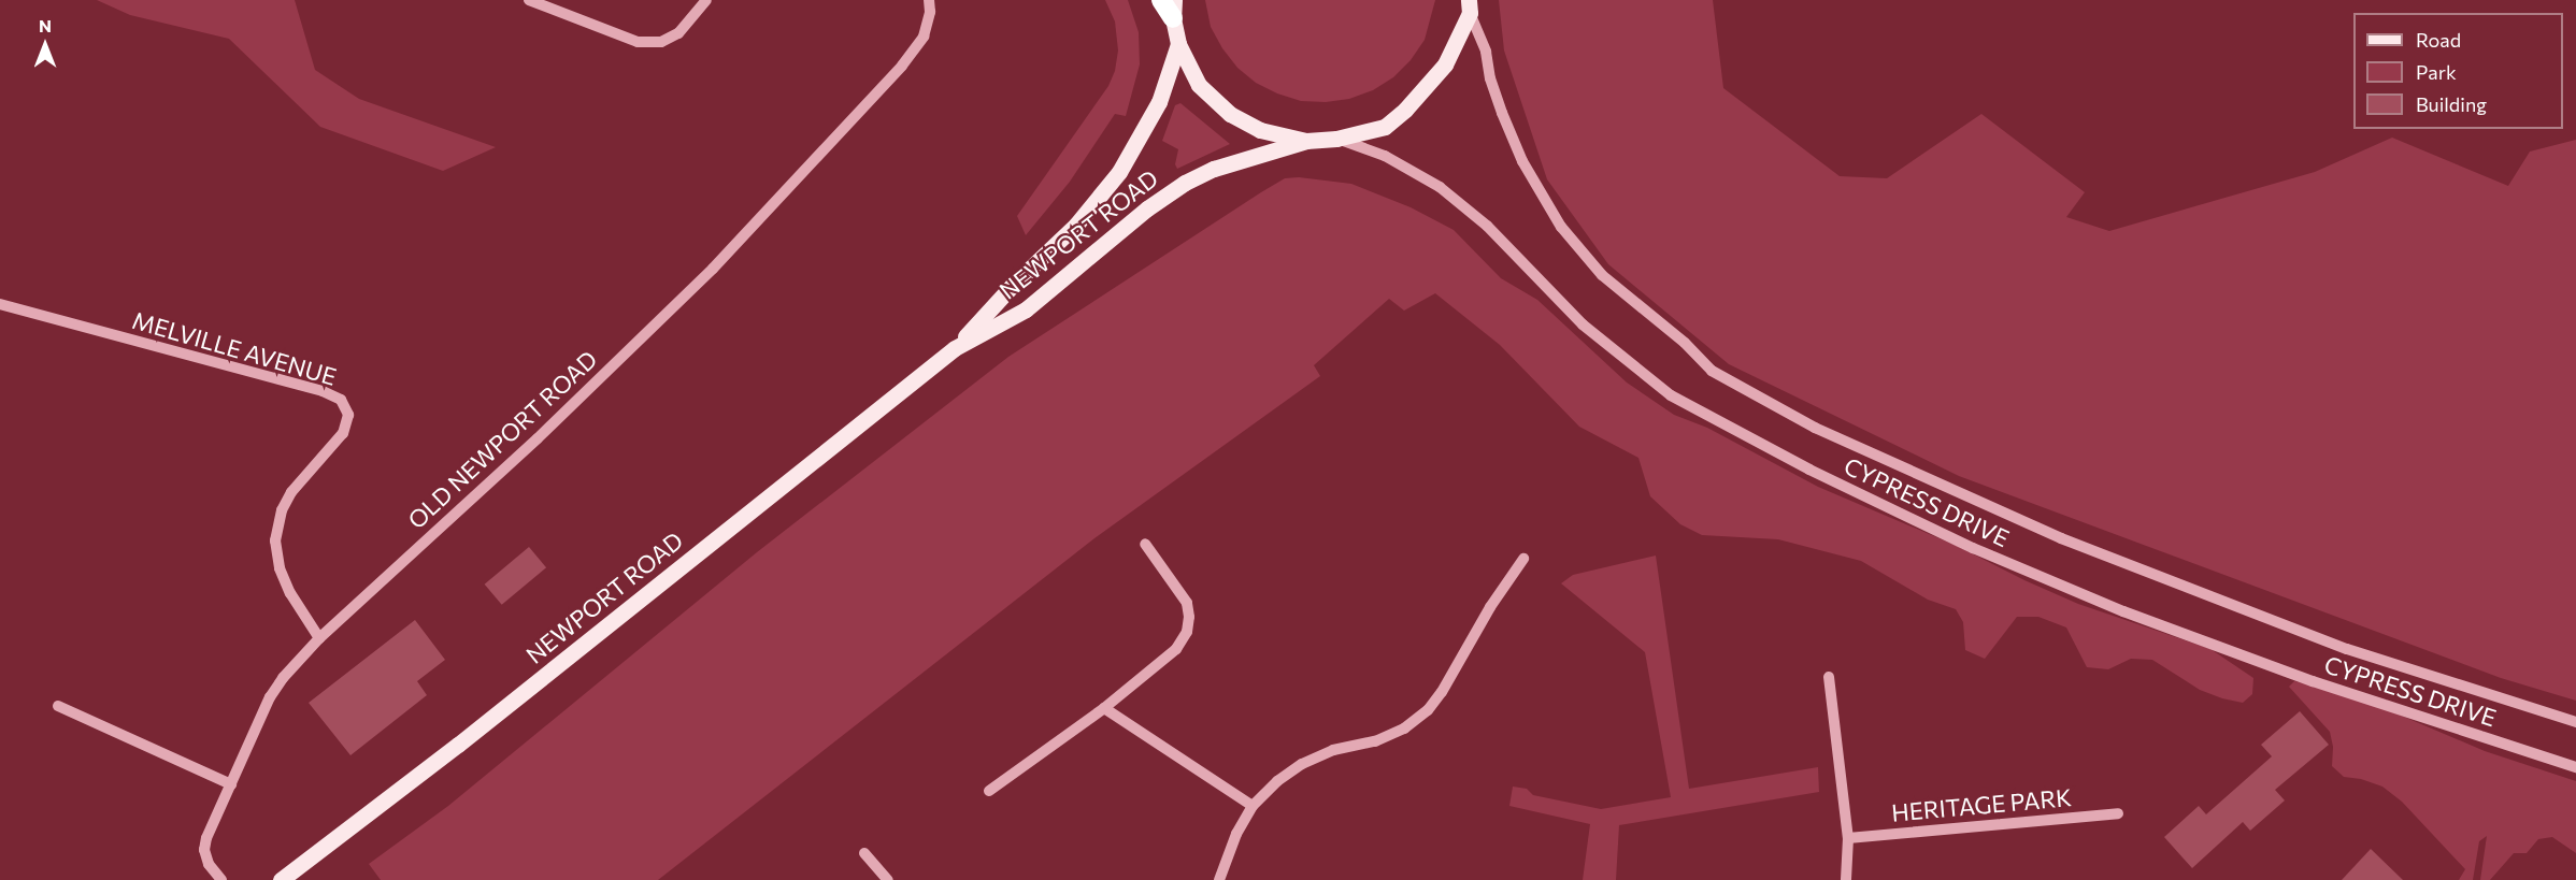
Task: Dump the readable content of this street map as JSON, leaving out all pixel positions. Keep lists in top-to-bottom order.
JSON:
{
  "streets": {
    "main road": ["NEWPORT ROAD"],
    "street": [
      "MELVILLE AVENUE",
      "OLD NEWPORT ROAD",
      "CYPRESS DRIVE",
      "HERITAGE PARK"
    ]
  },
  "crossings": [
    ["MELVILLE AVENUE", "OLD NEWPORT ROAD"]
  ],
  "legend": ["Road", "Park", "Building"],
  "north": "top"
}
